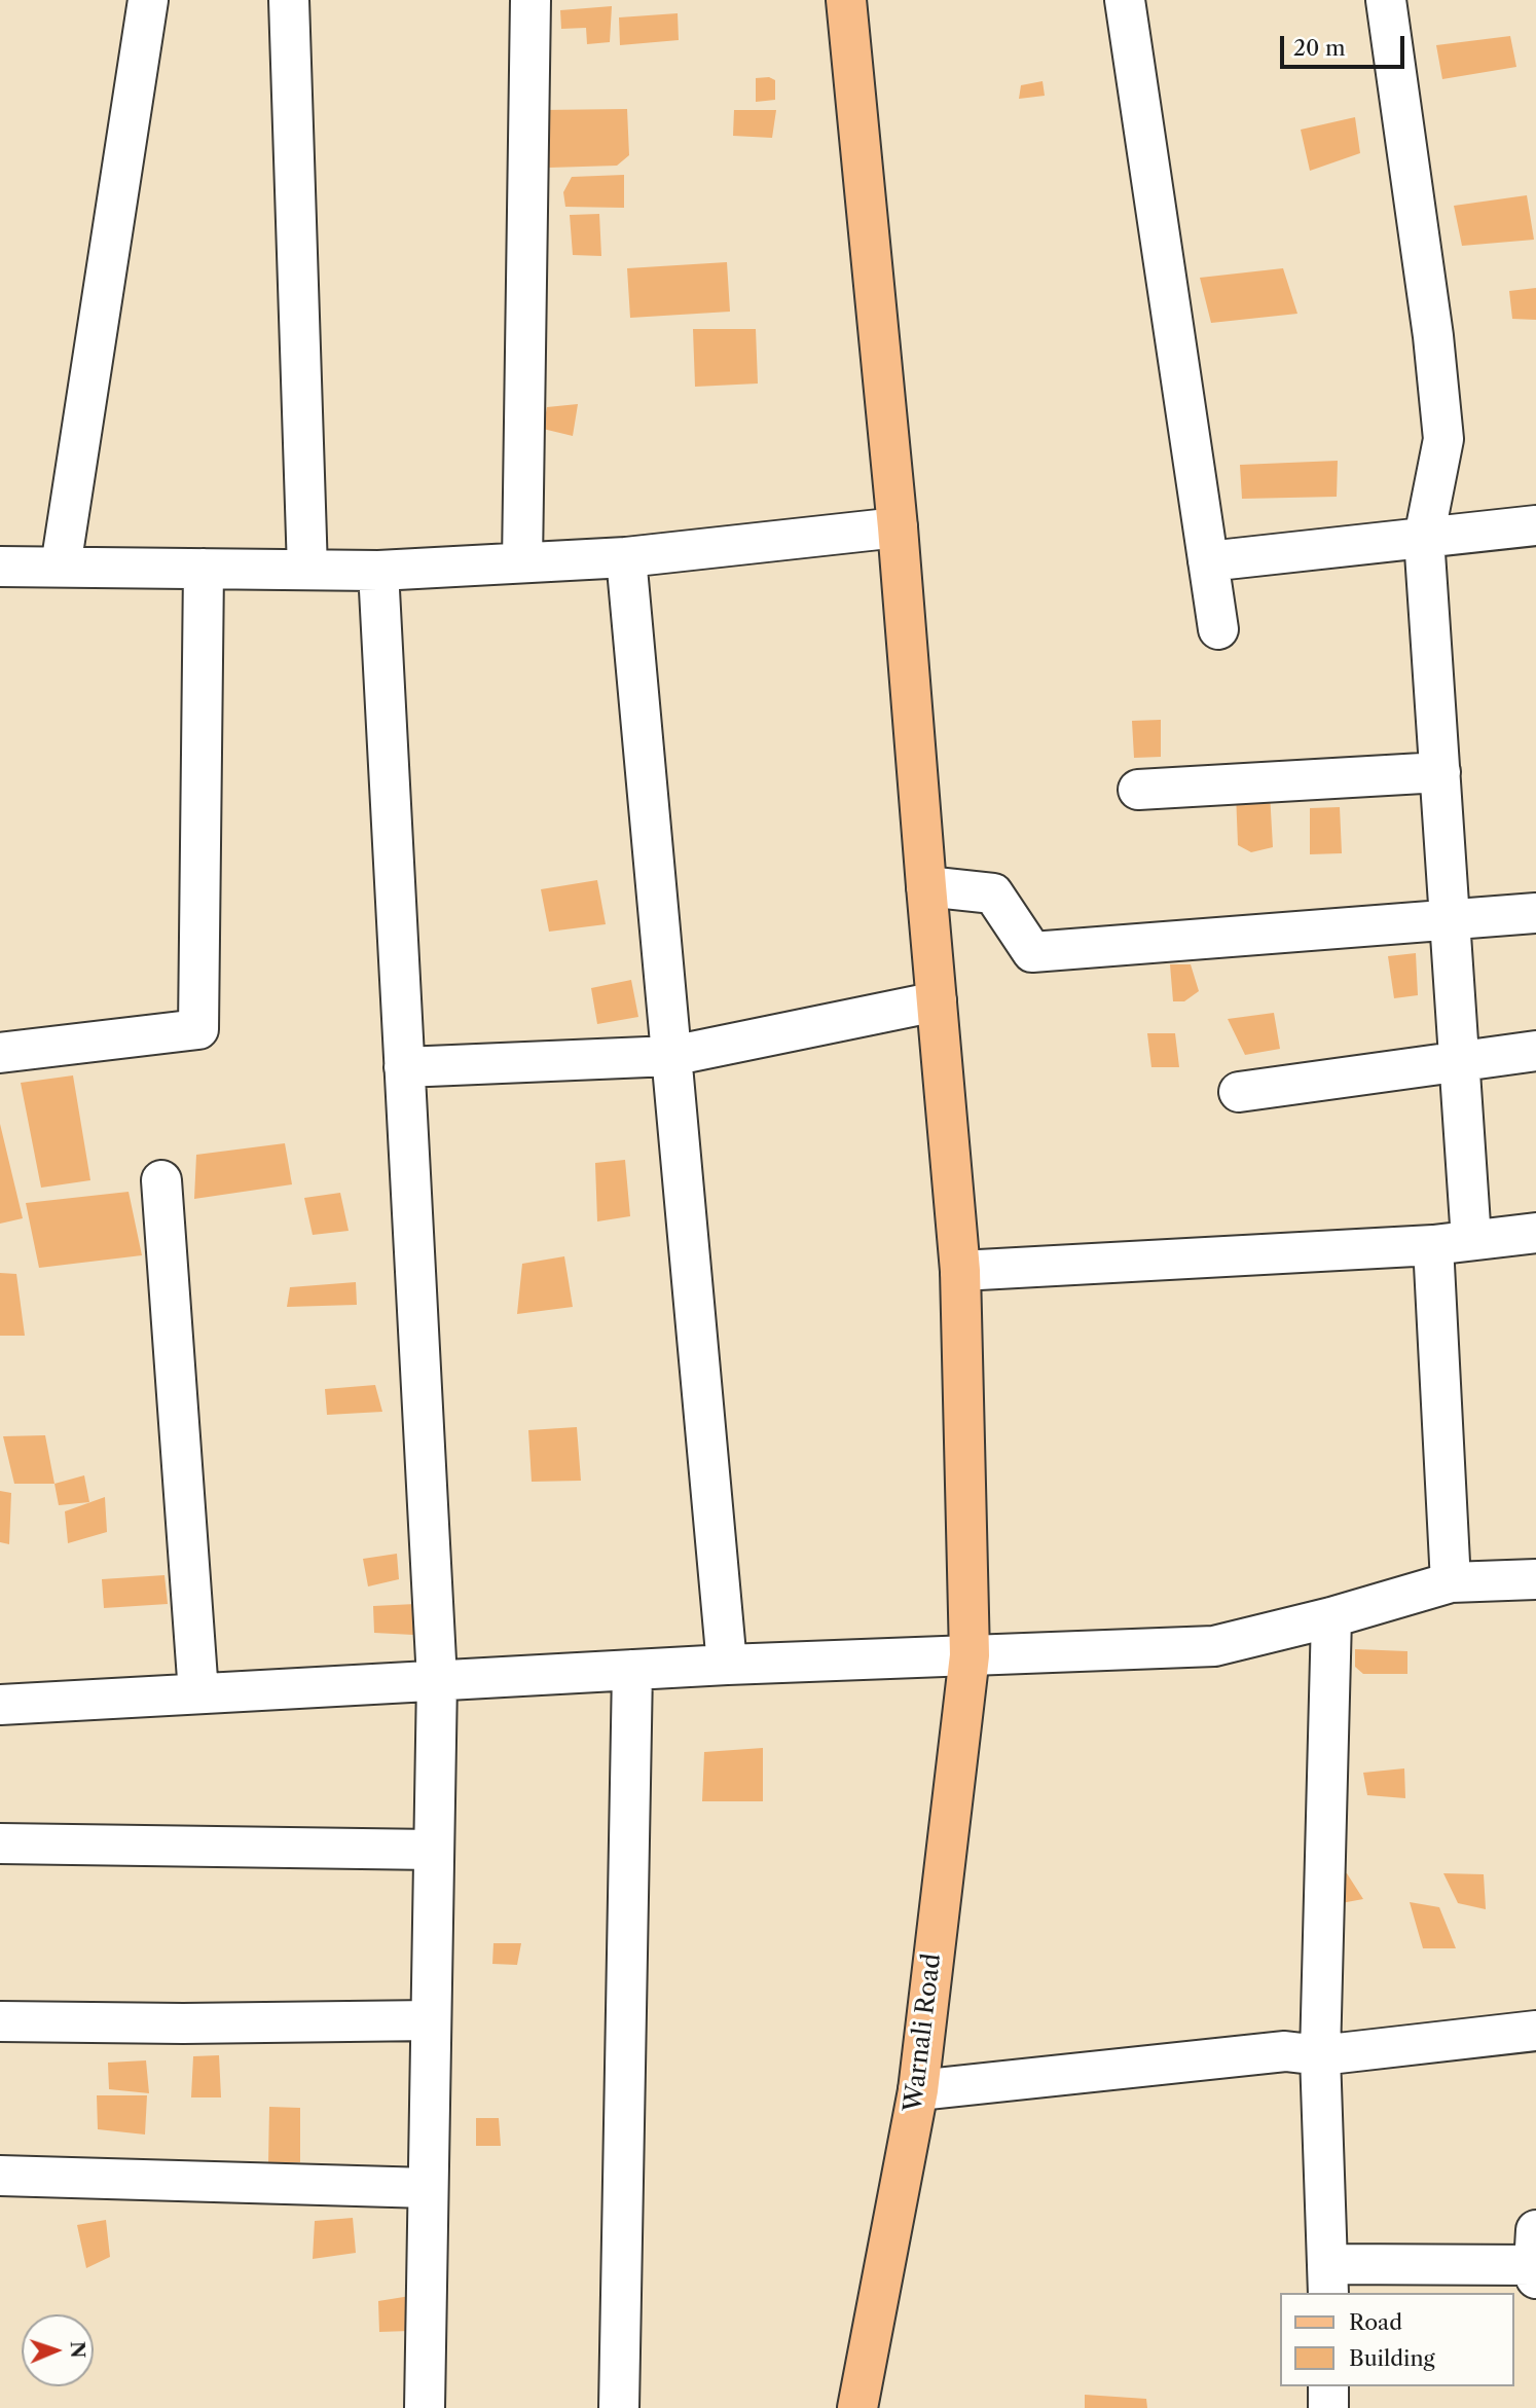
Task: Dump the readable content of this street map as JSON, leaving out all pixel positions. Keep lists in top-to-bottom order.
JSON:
{
  "streets": {
    "main road": ["Warnali Road"]
  },
  "legend": ["Road", "Building"],
  "scale_bar": "20 m",
  "north": "right"
}
